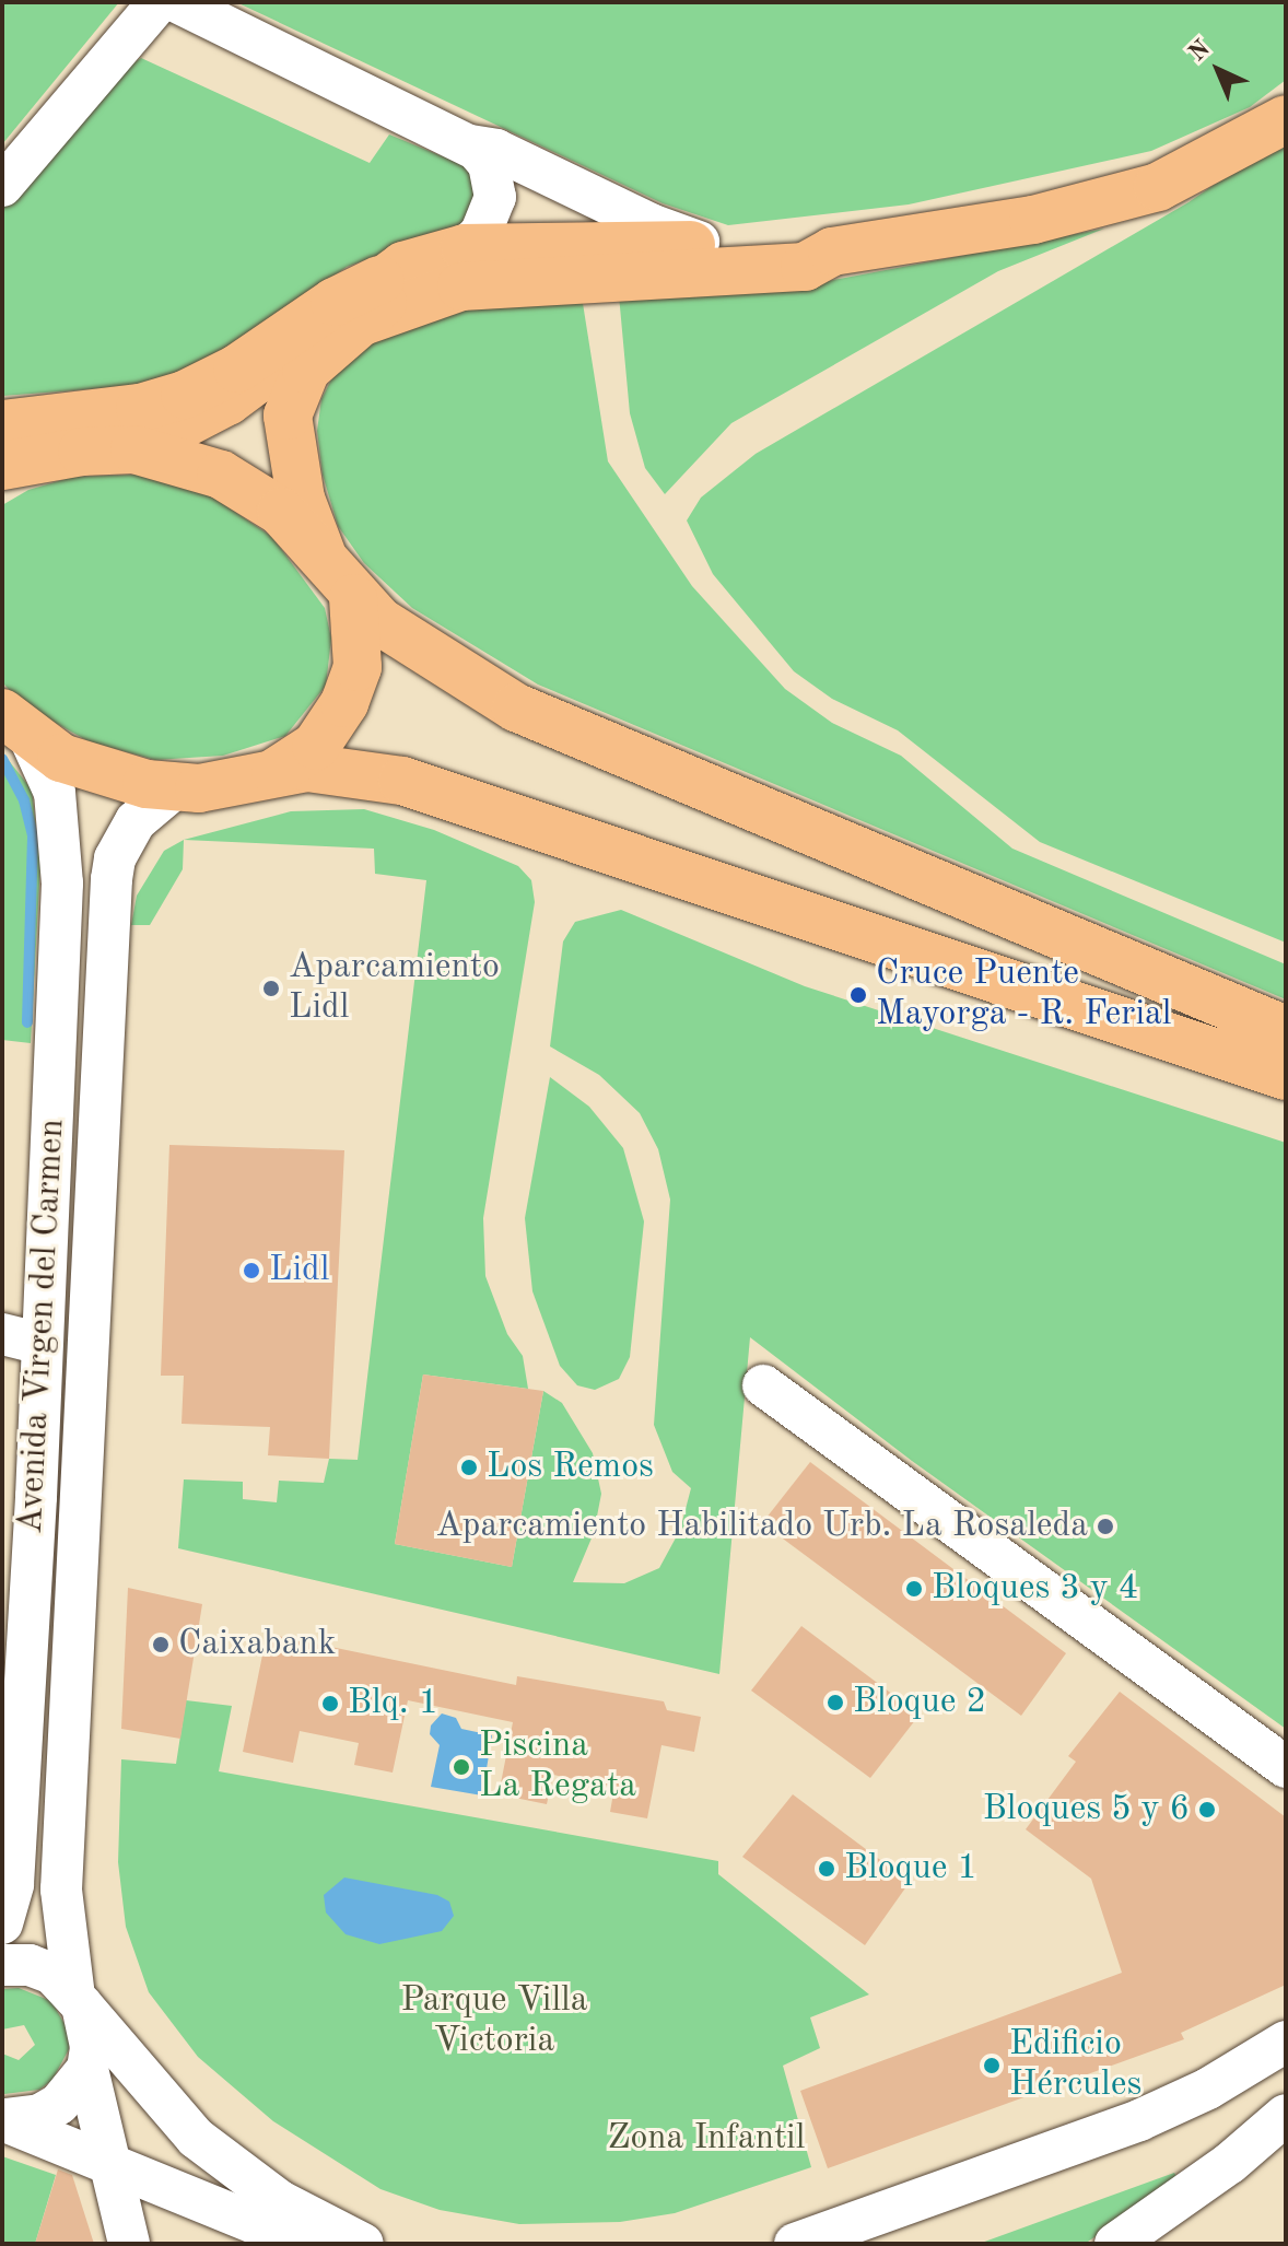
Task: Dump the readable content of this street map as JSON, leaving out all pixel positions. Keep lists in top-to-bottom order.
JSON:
{
  "streets": {
    "street": ["Avenida Virgen del Carmen"]
  },
  "parks": ["Parque Villa Victoria", "Zona Infantil"],
  "places": [
    "Aparcamiento Lidl",
    "Cruce Puente Mayorga - R. Ferial",
    "Lidl",
    "Los Remos",
    "Aparcamiento Habilitado Urb. La Rosaleda",
    "Bloques 3 y 4",
    "Caixabank",
    "Bloque 2",
    "Blq. 1",
    "Piscina La Regata",
    "Bloques 5 y 6",
    "Bloque 1",
    "Edificio Hércules"
  ],
  "north": "top left"
}
